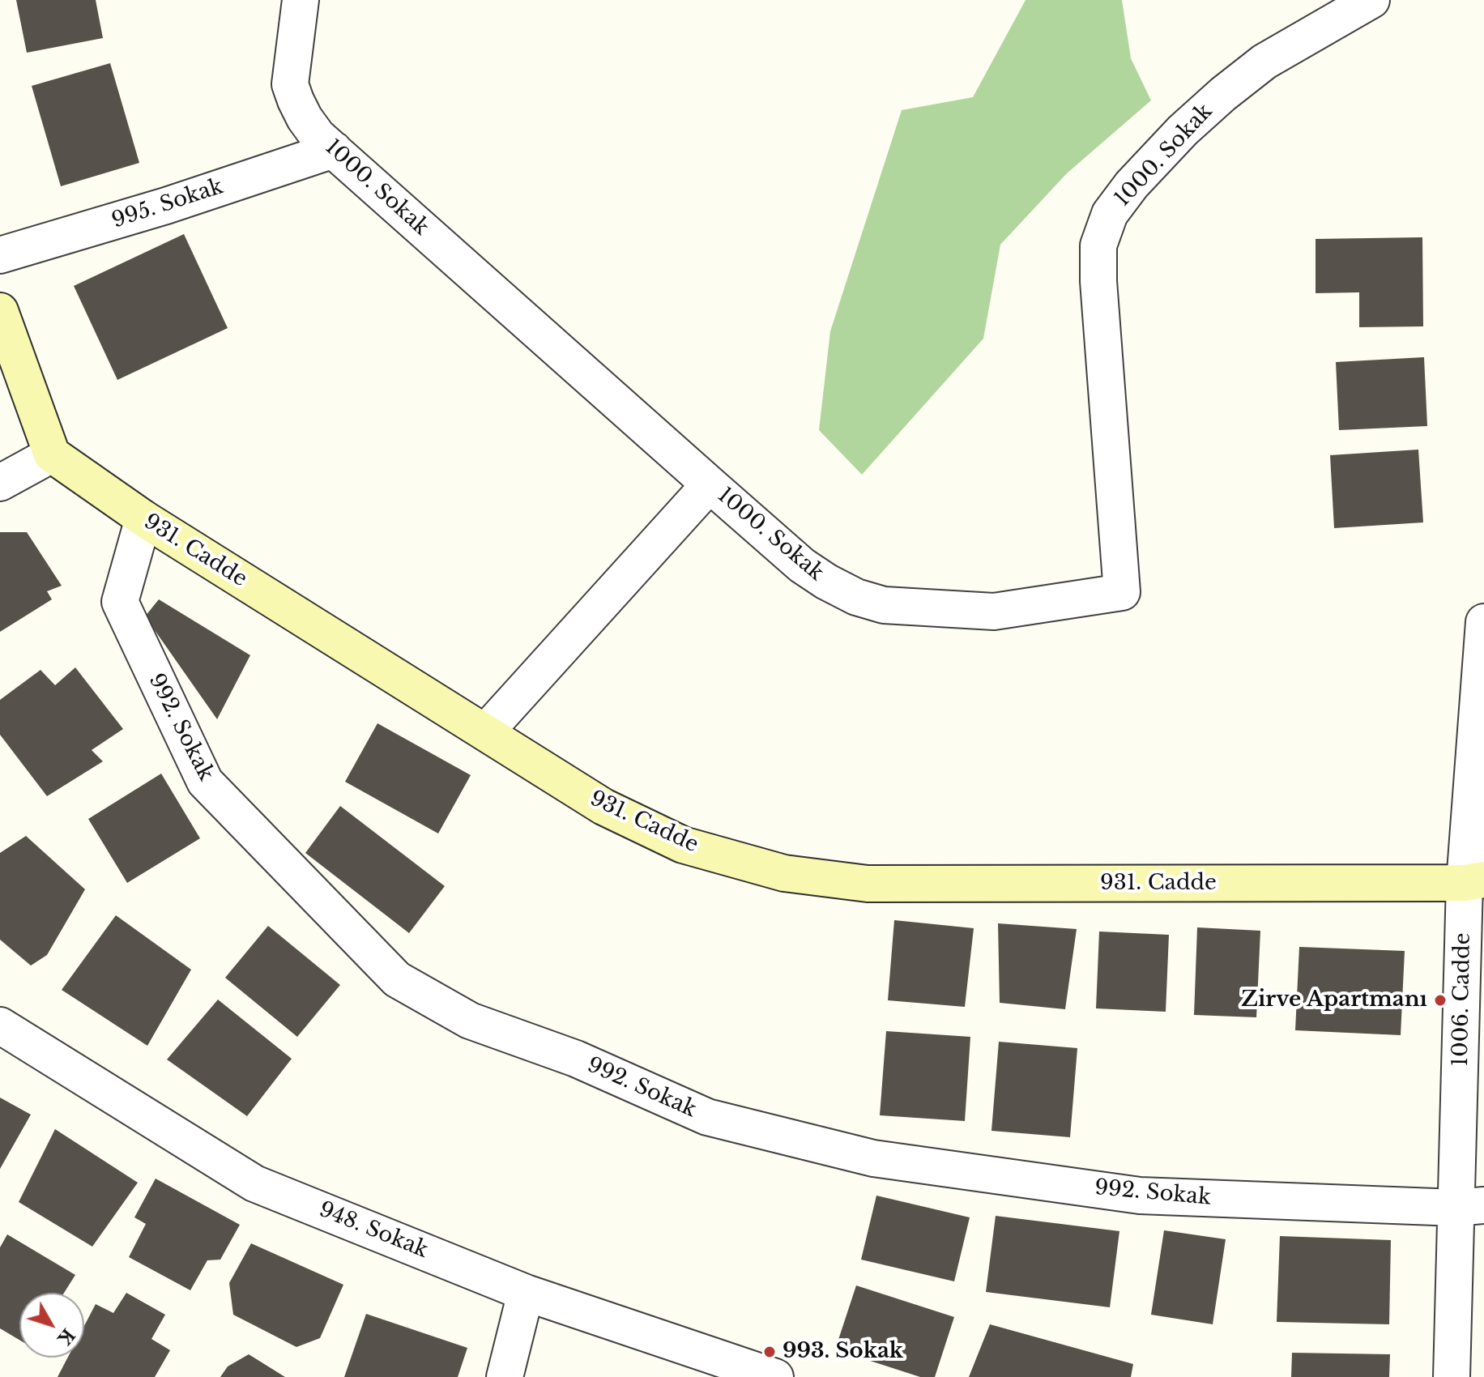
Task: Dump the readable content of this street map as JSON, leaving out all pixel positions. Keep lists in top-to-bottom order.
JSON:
{
  "streets": {
    "main road": ["931. Cadde"],
    "street": [
      "1000. Sokak",
      "995. Sokak",
      "992. Sokak",
      "1006. Cadde",
      "948. Sokak"
    ]
  },
  "crossings": [
    ["1000. Sokak", "995. Sokak"],
    ["931. Cadde", "992. Sokak"],
    ["931. Cadde", "1006. Cadde"],
    ["992. Sokak", "1006. Cadde"]
  ],
  "places": ["Zirve Apartmanı", "993. Sokak"],
  "north": "bottom right"
}
